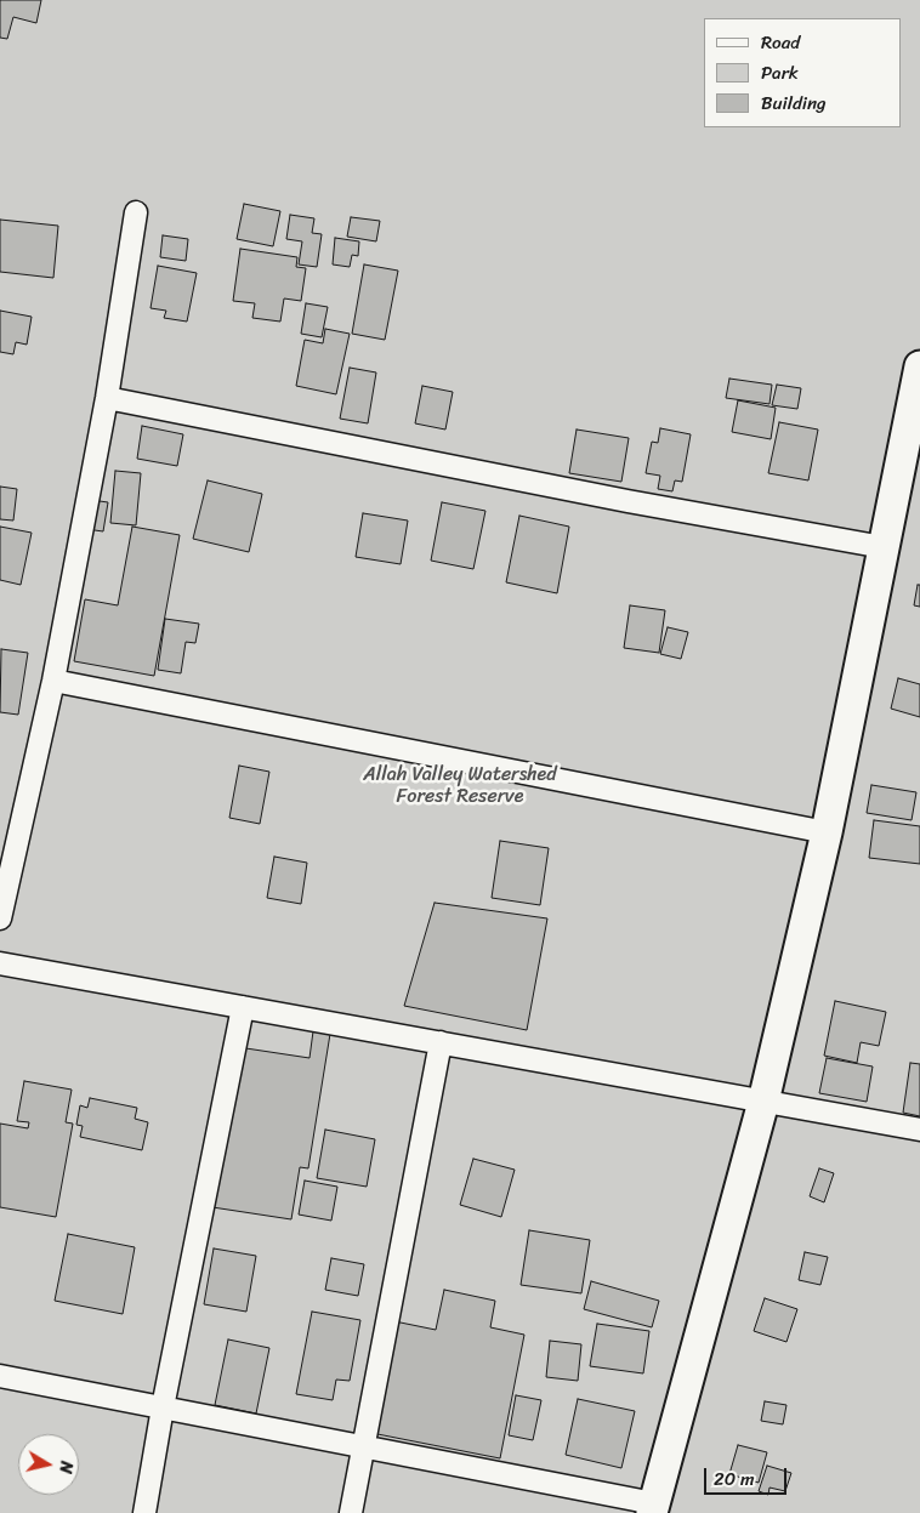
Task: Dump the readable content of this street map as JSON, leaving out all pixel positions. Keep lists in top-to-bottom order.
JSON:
{
  "parks": ["Allah Valley Watershed Forest Reserve"],
  "legend": ["Road", "Park", "Building"],
  "scale_bar": "20 m",
  "north": "right"
}
